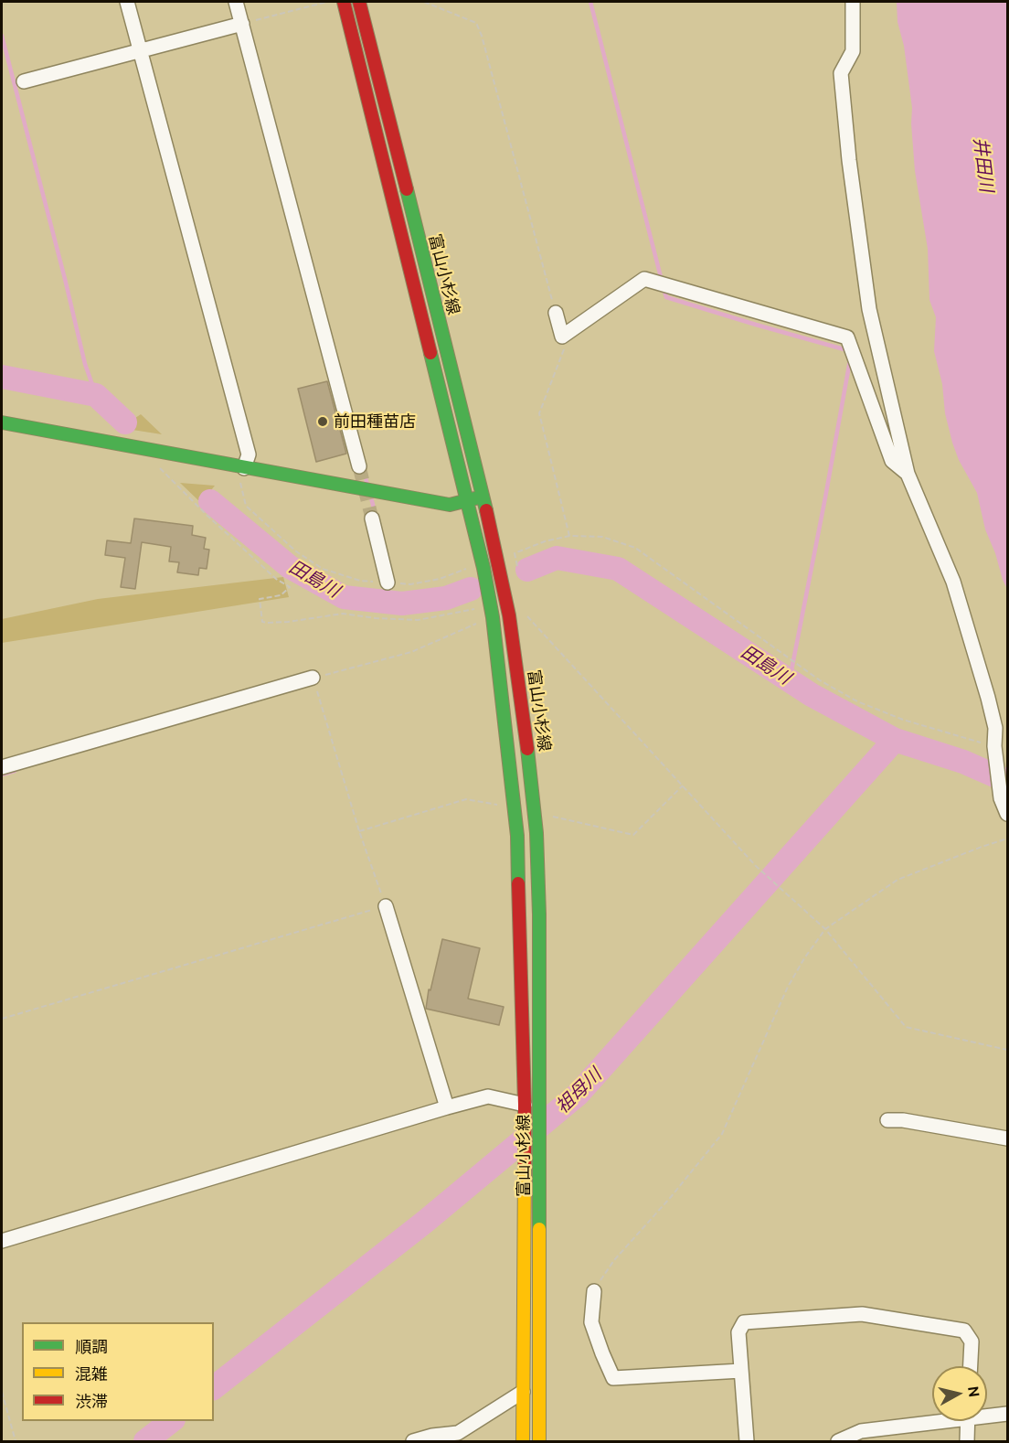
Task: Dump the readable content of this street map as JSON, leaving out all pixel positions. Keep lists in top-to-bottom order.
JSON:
{
  "streets": {
    "main road": ["富山小杉線"]
  },
  "water": ["井田川", "田島川", "祖母川"],
  "places": ["前田種苗店"],
  "legend": ["順調", "混雑", "渋滞"],
  "north": "right"
}
